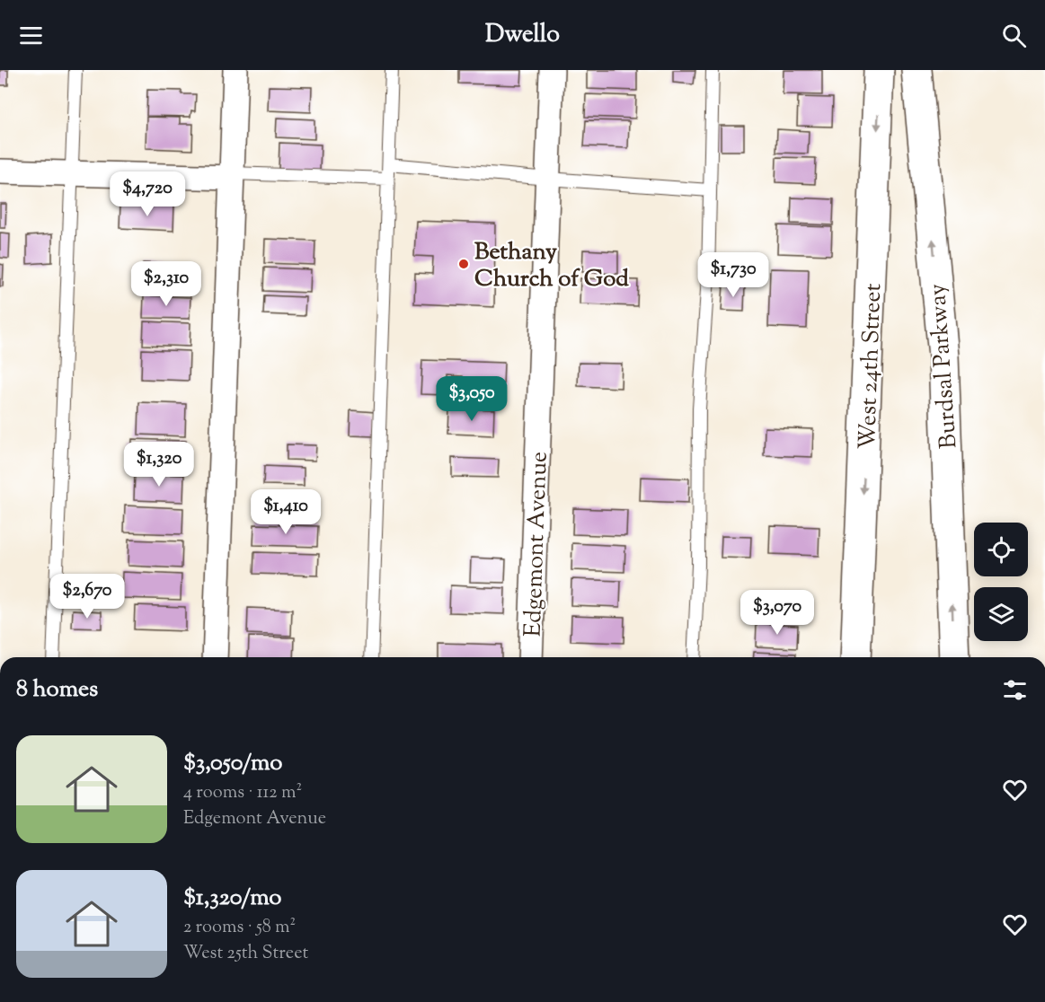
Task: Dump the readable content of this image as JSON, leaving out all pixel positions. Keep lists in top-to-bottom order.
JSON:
{
  "streets": {
    "street": ["West 24th Street", "Burdsal Parkway", "Edgemont Avenue"]
  },
  "one_way": ["West 24th Street", "Burdsal Parkway"],
  "places": ["Bethany Church of God"],
  "page": {
    "header": "Dwello",
    "price": [
      "$4,720",
      "$1,730",
      "$2,310",
      "$3,050",
      "$1,320",
      "$1,410",
      "$2,670",
      "$3,070"
    ],
    "heading": "8 homes",
    "list": [
      {
        "name": "$3,050/mo",
        "note": "4 rooms · 112 m² · Edgemont Avenue"
      },
      {
        "name": "$1,320/mo",
        "note": "2 rooms · 58 m² · West 25th Street"
      }
    ]
  }
}
